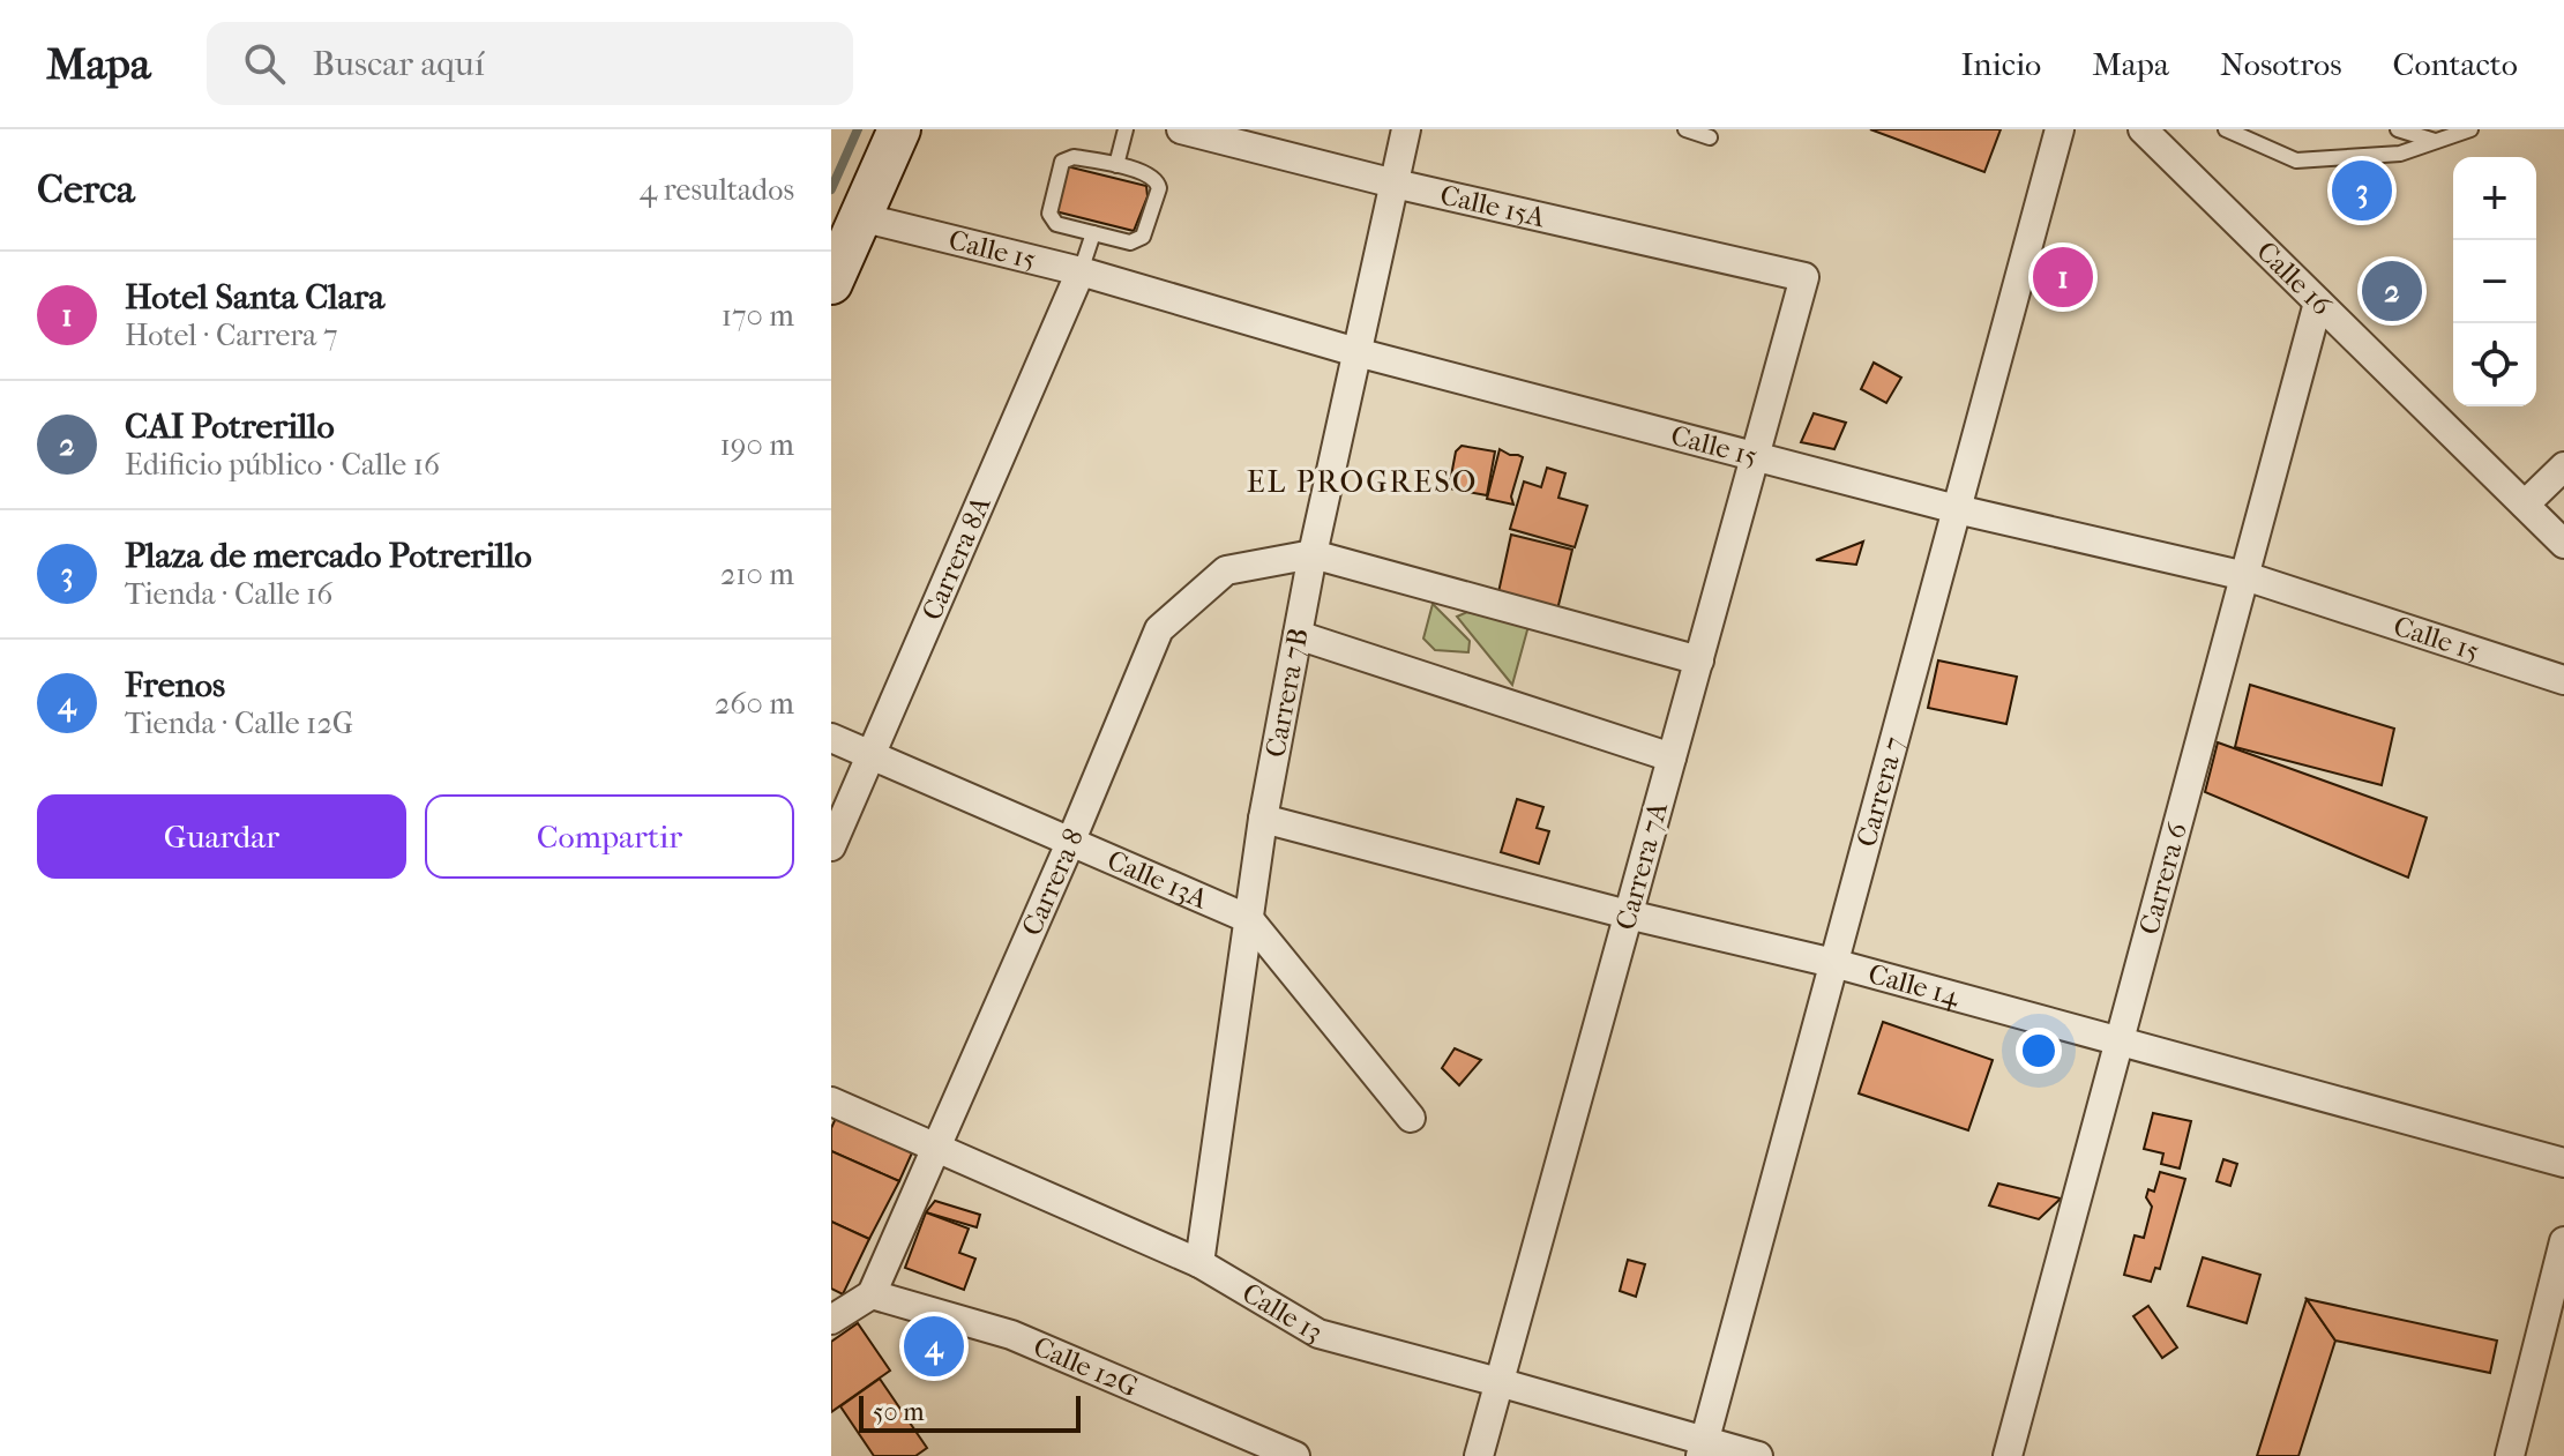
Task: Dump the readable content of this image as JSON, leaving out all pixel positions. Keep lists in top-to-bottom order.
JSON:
{
  "streets": {
    "street": [
      "Calle 15A",
      "Calle 15",
      "Calle 16",
      "Carrera 8A",
      "Carrera 7B",
      "Carrera 7",
      "Carrera 7A",
      "Carrera 6",
      "Calle 13A",
      "Carrera 8",
      "Calle 14",
      "Calle 13",
      "Calle 12G"
    ]
  },
  "crossings": [
    ["Calle 15A", "Carrera 7B"],
    ["Calle 15A", "Carrera 7A"],
    ["Calle 15", "Carrera 8A"],
    ["Calle 15", "Carrera 7B"],
    ["Calle 15", "Carrera 7"],
    ["Calle 15", "Carrera 7A"],
    ["Calle 15", "Carrera 6"],
    ["Calle 16", "Carrera 6"],
    ["Carrera 8A", "Calle 13A"],
    ["Carrera 7B", "Calle 13A"],
    ["Carrera 7B", "Carrera 8"],
    ["Carrera 7B", "Calle 14"],
    ["Carrera 7B", "Calle 13"],
    ["Carrera 7", "Calle 14"],
    ["Carrera 7", "Calle 13"],
    ["Carrera 7A", "Calle 14"],
    ["Carrera 7A", "Calle 13"],
    ["Carrera 6", "Calle 14"],
    ["Calle 13A", "Carrera 8"],
    ["Carrera 8", "Calle 13"],
    ["Carrera 8", "Calle 12G"]
  ],
  "districts": ["EL PROGRESO"],
  "scale_bar": "50 m",
  "page": {
    "header": "Mapa",
    "search": "Buscar aquí",
    "nav": [
      "Inicio",
      "Mapa",
      "Nosotros",
      "Contacto"
    ],
    "heading": ["Cerca", "4 resultados"],
    "pins": [
      "3",
      "1",
      "2",
      "4"
    ],
    "map_buttons": ["+", "−"],
    "list": [
      {
        "mark": "1",
        "name": "Hotel Santa Clara",
        "note": "Hotel · Carrera 7",
        "value": "170 m"
      },
      {
        "mark": "2",
        "name": "CAI Potrerillo",
        "note": "Edificio público · Calle 16",
        "value": "190 m"
      },
      {
        "mark": "3",
        "name": "Plaza de mercado Potrerillo",
        "note": "Tienda · Calle 16",
        "value": "210 m"
      },
      {
        "mark": "4",
        "name": "Frenos",
        "note": "Tienda · Calle 12G",
        "value": "260 m"
      }
    ],
    "buttons": ["Guardar", "Compartir"],
    "scale": "50 m"
  }
}
